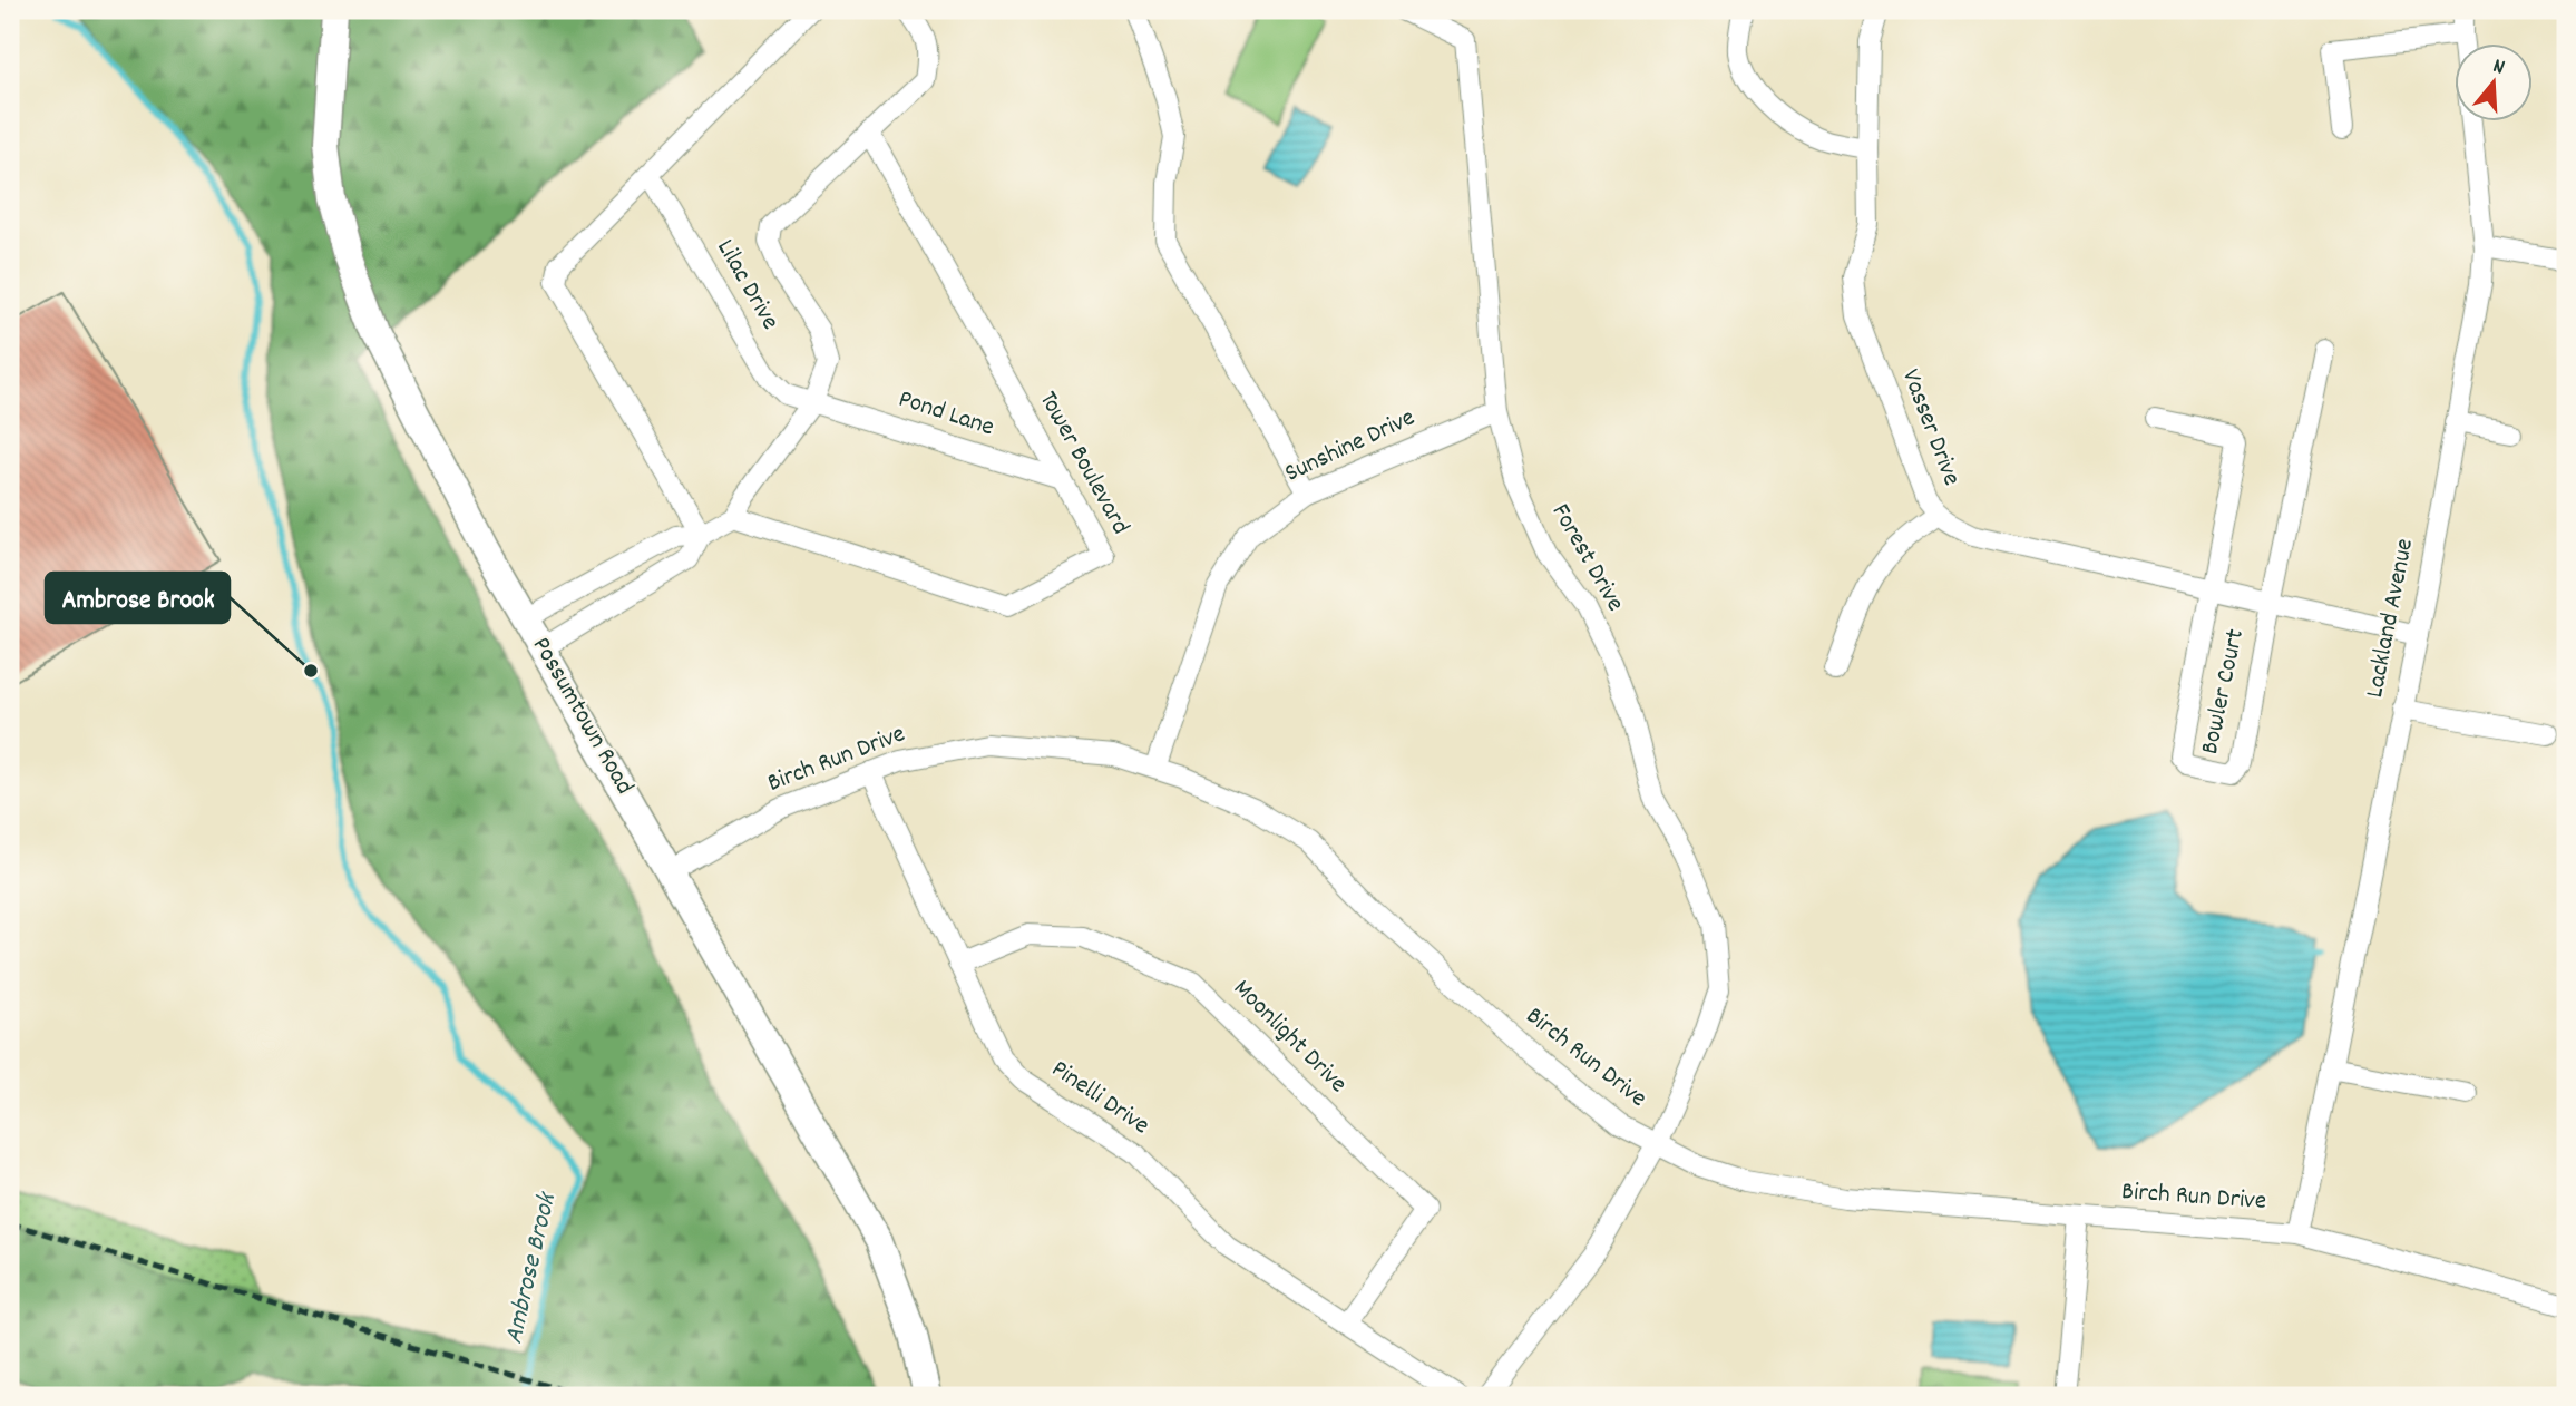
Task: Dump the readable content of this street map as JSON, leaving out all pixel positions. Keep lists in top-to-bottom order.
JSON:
{
  "streets": {
    "main road": ["Possumtown Road"],
    "street": [
      "Lilac Drive",
      "Pond Lane",
      "Vasser Drive",
      "Sunshine Drive",
      "Tower Boulevard",
      "Forest Drive",
      "Lackland Avenue",
      "Bowler Court",
      "Birch Run Drive",
      "Moonlight Drive",
      "Pinelli Drive"
    ]
  },
  "crossings": [
    ["Lilac Drive", "Pond Lane"],
    ["Pond Lane", "Tower Boulevard"],
    ["Vasser Drive", "Lackland Avenue"],
    ["Vasser Drive", "Bowler Court"],
    ["Sunshine Drive", "Forest Drive"],
    ["Sunshine Drive", "Birch Run Drive"],
    ["Forest Drive", "Birch Run Drive"],
    ["Lackland Avenue", "Birch Run Drive"],
    ["Possumtown Road", "Birch Run Drive"],
    ["Birch Run Drive", "Pinelli Drive"],
    ["Moonlight Drive", "Pinelli Drive"]
  ],
  "water": ["Ambrose Brook"],
  "places": ["Ambrose Brook"],
  "north": "top"
}
